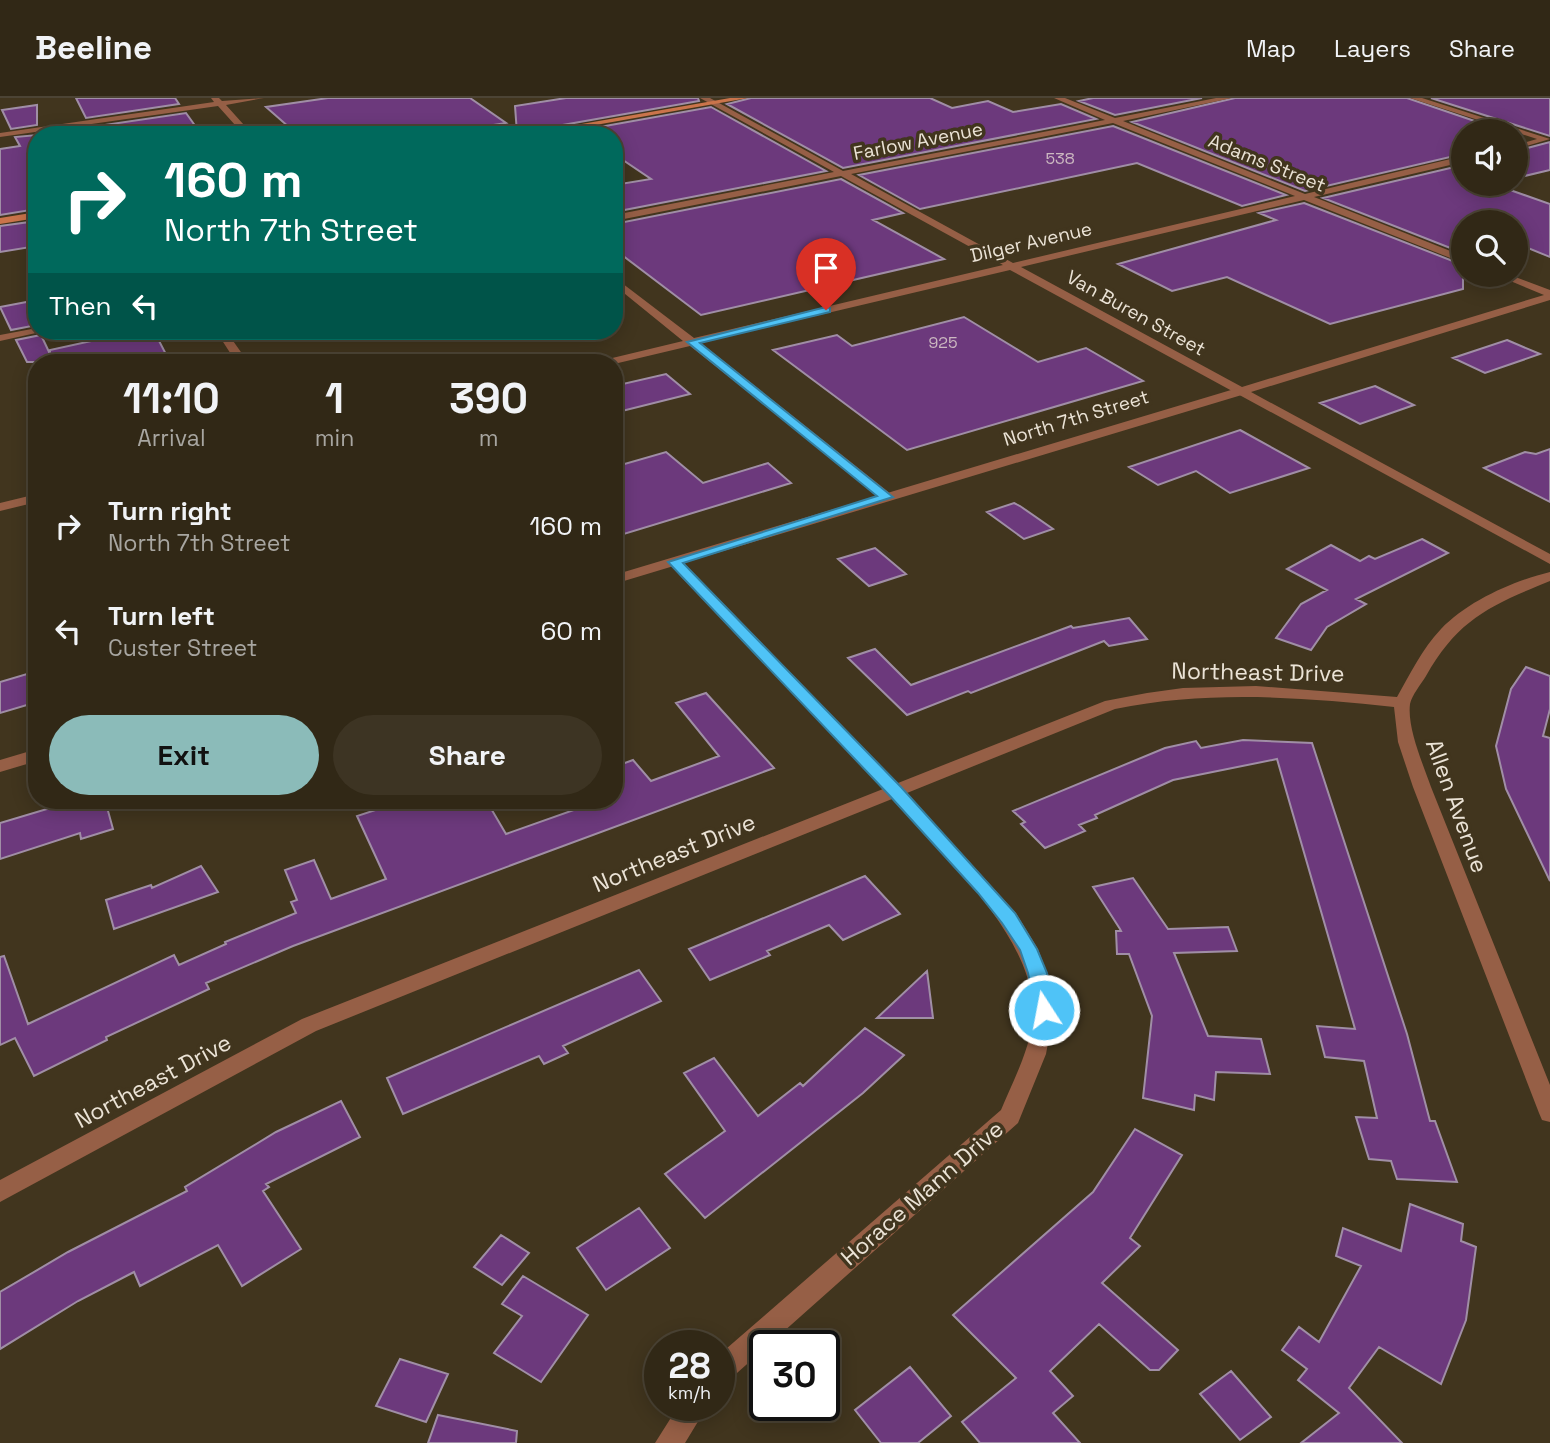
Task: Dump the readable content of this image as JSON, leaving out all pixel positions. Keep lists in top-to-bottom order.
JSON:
{
  "streets": {
    "street": [
      "Farlow Avenue",
      "Adams Street",
      "Dilger Avenue",
      "Van Buren Street",
      "North 7th Street",
      "Northeast Drive",
      "Allen Avenue",
      "Horace Mann Drive"
    ]
  },
  "crossings": [
    ["Farlow Avenue", "Adams Street"],
    ["Farlow Avenue", "Van Buren Street"],
    ["Adams Street", "Dilger Avenue"],
    ["Dilger Avenue", "Van Buren Street"],
    ["Van Buren Street", "North 7th Street"],
    ["North 7th Street", "Horace Mann Drive"],
    ["Northeast Drive", "Allen Avenue"],
    ["Northeast Drive", "Horace Mann Drive"]
  ],
  "house_numbers": ["538", "925"],
  "page": {
    "header": "Beeline",
    "nav": ["Map", "Layers", "Share"],
    "turn": ["160 m", "North 7th Street"],
    "then": "Then",
    "eta": [
      "11:10",
      "Arrival",
      "1",
      "min",
      "390",
      "m"
    ],
    "list": [
      {
        "name": "Turn right",
        "note": "North 7th Street",
        "value": "160 m"
      },
      {
        "name": "Turn left",
        "note": "Custer Street",
        "value": "60 m"
      }
    ],
    "buttons": ["Exit", "Share"],
    "speed": "28 km/h",
    "limit": "30"
  }
}
